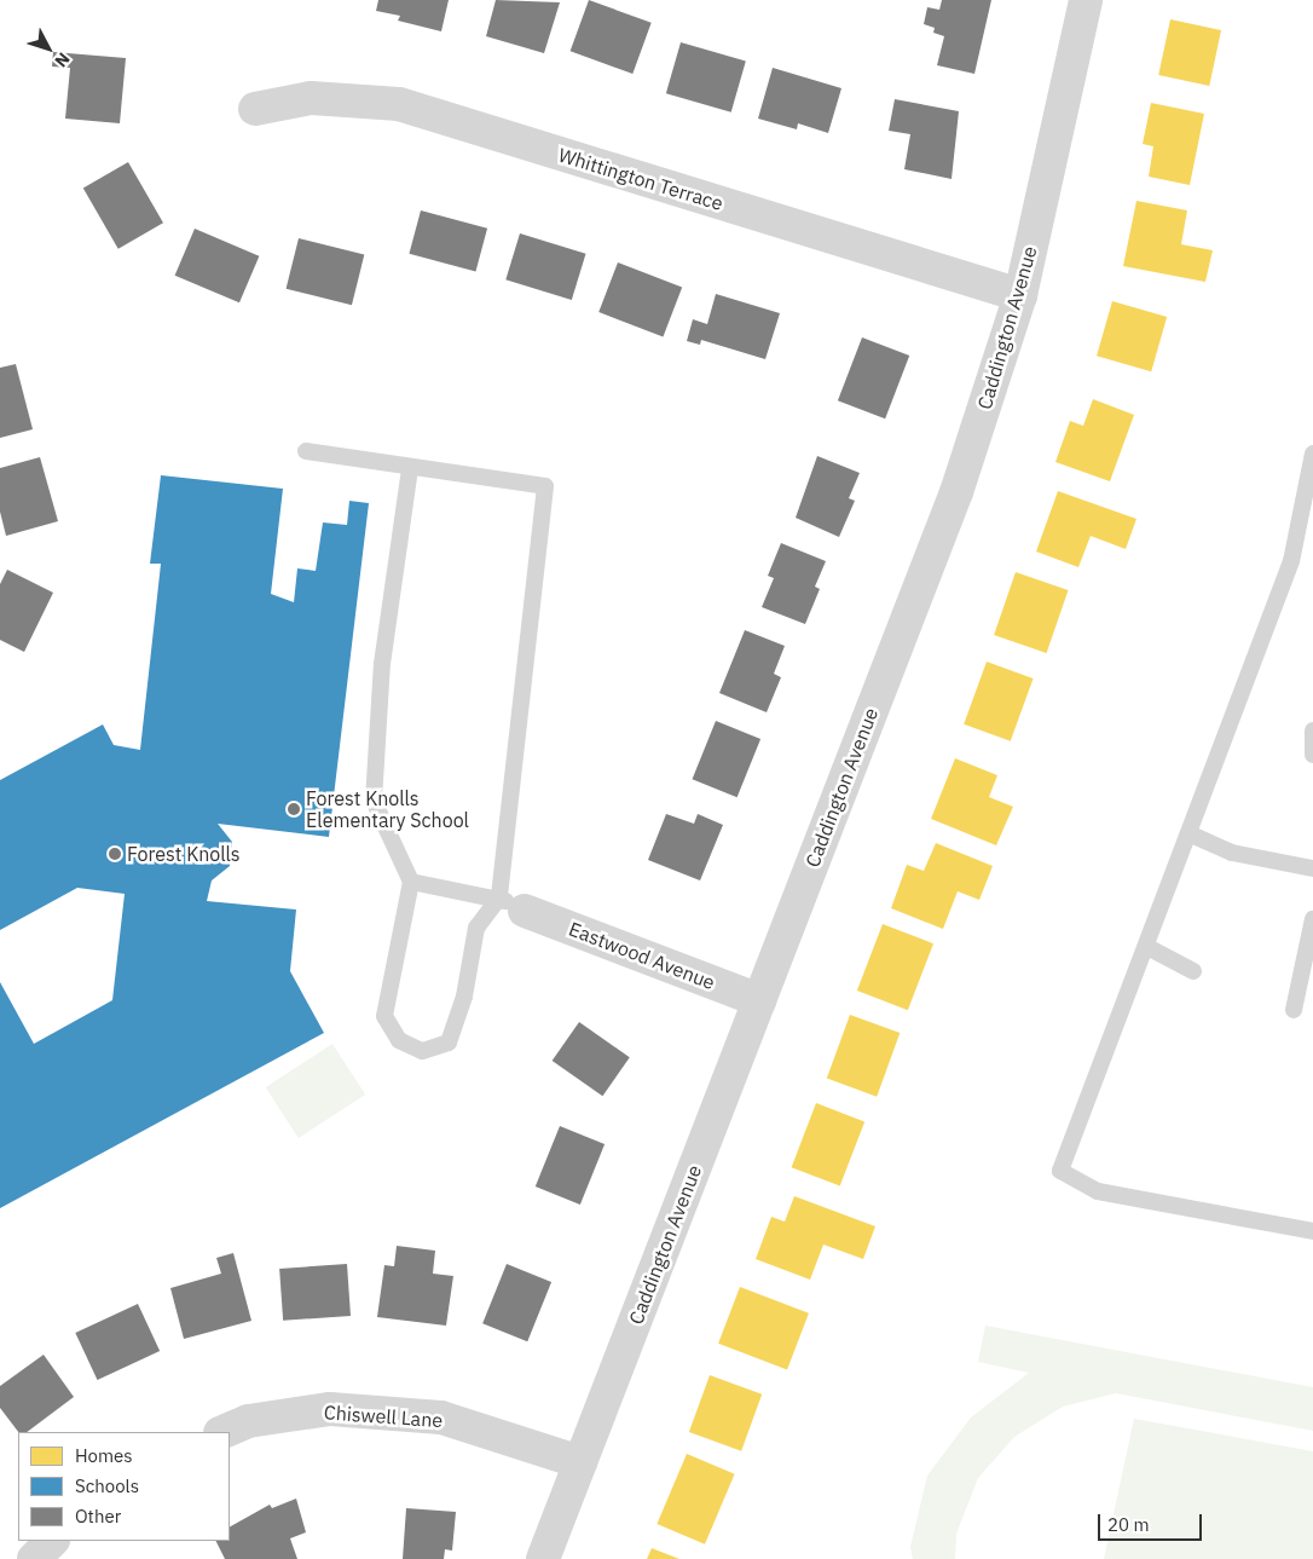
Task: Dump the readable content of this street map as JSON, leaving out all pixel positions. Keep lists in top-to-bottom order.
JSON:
{
  "streets": {
    "street": [
      "Whittington Terrace",
      "Caddington Avenue",
      "Eastwood Avenue",
      "Chiswell Lane"
    ]
  },
  "crossings": [
    ["Whittington Terrace", "Caddington Avenue"],
    ["Caddington Avenue", "Eastwood Avenue"],
    ["Caddington Avenue", "Chiswell Lane"]
  ],
  "places": ["Forest Knolls Elementary School", "Forest Knolls"],
  "legend": ["Homes", "Schools", "Other"],
  "scale_bar": "20 m",
  "north": "bottom right"
}
